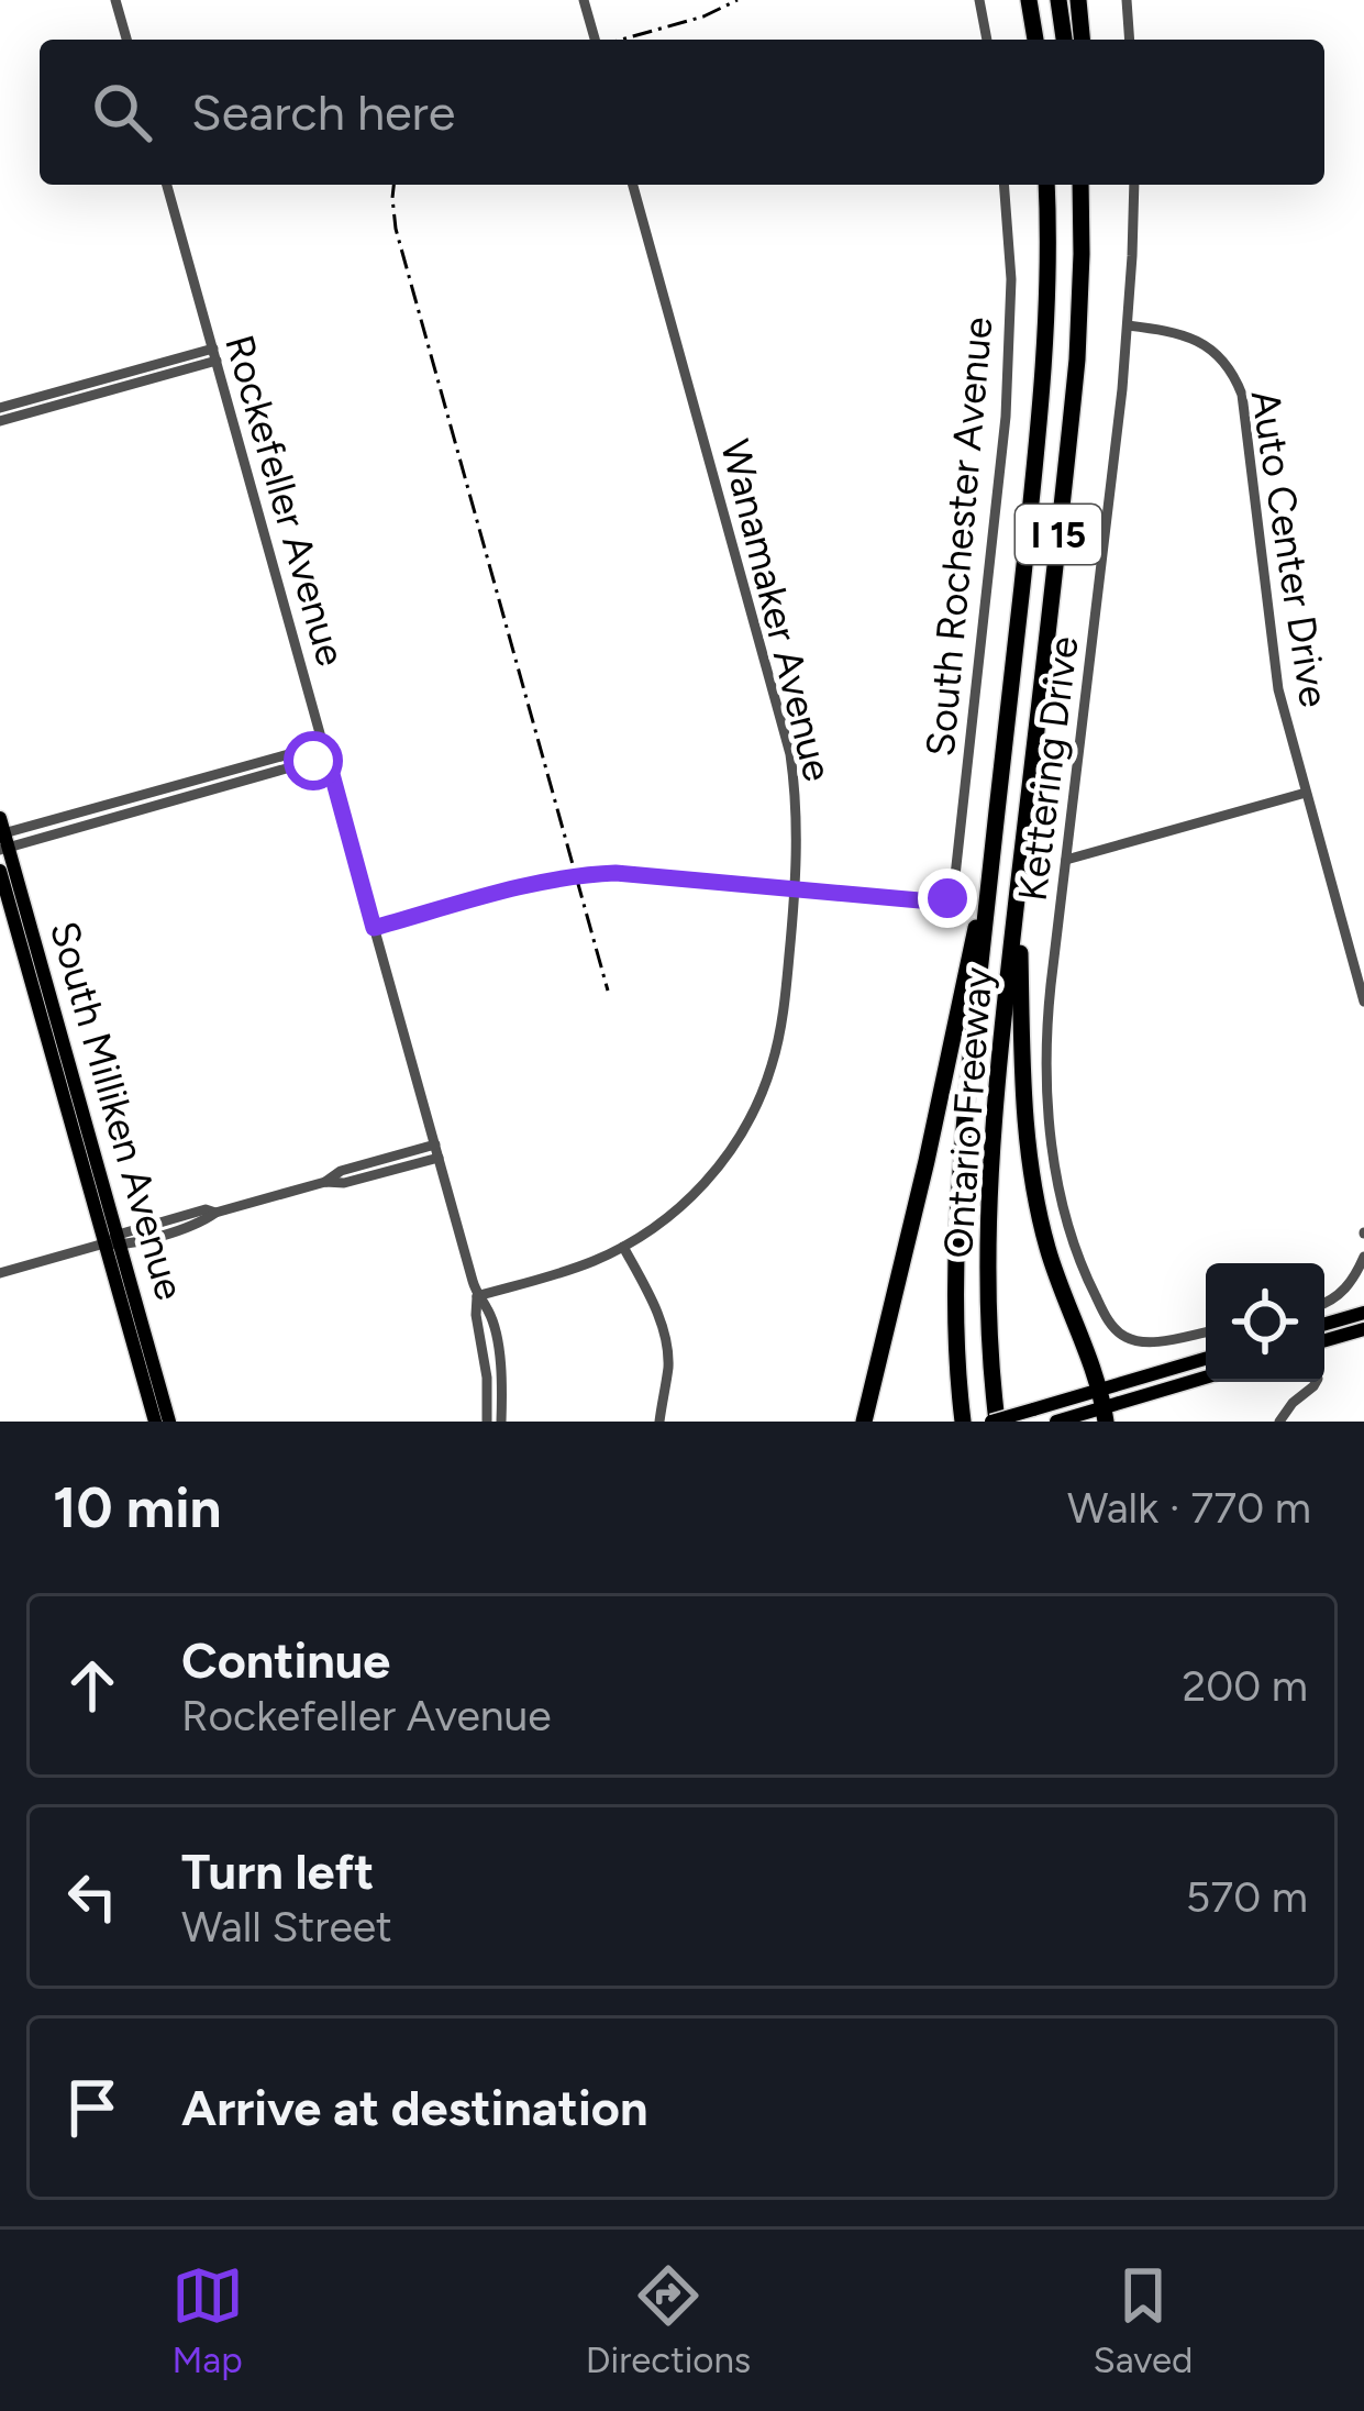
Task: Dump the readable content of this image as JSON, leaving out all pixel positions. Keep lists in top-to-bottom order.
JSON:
{
  "streets": {
    "highway": ["I 15", "Ontario Freeway"],
    "main road": ["South Milliken Avenue"],
    "street": [
      "Rockefeller Avenue",
      "South Rochester Avenue",
      "Auto Center Drive",
      "Wanamaker Avenue",
      "Kettering Drive"
    ]
  },
  "crossings": [
    ["Rockefeller Avenue", "Wanamaker Avenue"],
    ["South Rochester Avenue", "Wanamaker Avenue"],
    ["Auto Center Drive", "Kettering Drive"]
  ],
  "page": {
    "search": "Search here",
    "heading": ["10 min", "Walk · 770 m"],
    "list": [
      ["Continue", "Rockefeller Avenue", "200 m"],
      ["Turn left", "Wall Street", "570 m"],
      "Arrive at destination"
    ],
    "nav": ["Map", "Directions", "Saved"]
  }
}
